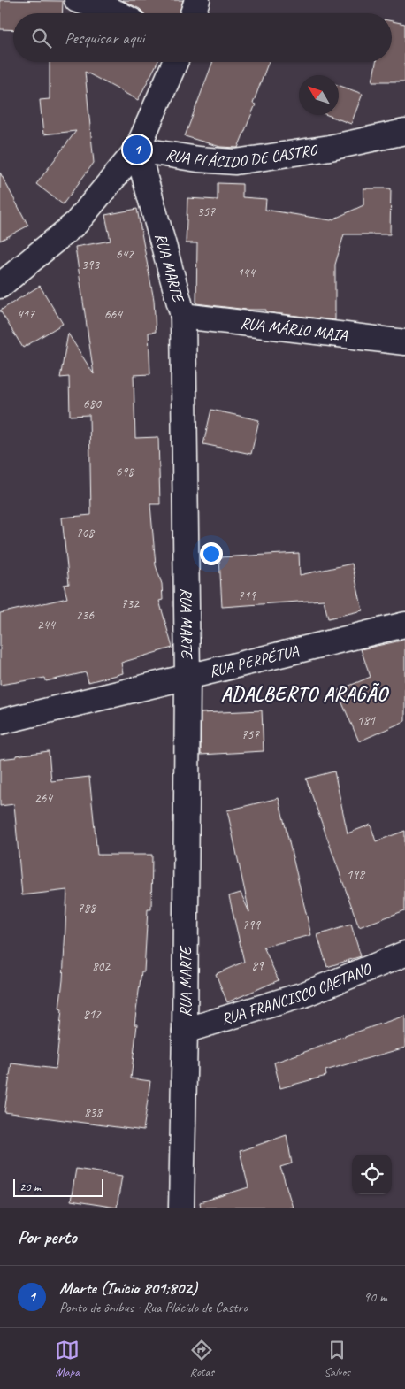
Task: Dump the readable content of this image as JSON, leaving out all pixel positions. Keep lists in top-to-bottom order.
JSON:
{
  "streets": {
    "street": [
      "RUA PLÁCIDO DE CASTRO",
      "RUA MARTE",
      "RUA MÁRIO MAIA",
      "RUA PERPÉTUA",
      "RUA FRANCISCO CAETANO"
    ]
  },
  "crossings": [
    ["RUA PLÁCIDO DE CASTRO", "RUA MARTE"],
    ["RUA MARTE", "RUA MÁRIO MAIA"],
    ["RUA MARTE", "RUA PERPÉTUA"],
    ["RUA MARTE", "RUA FRANCISCO CAETANO"]
  ],
  "districts": ["ADALBERTO ARAGÃO"],
  "house_numbers": [
    "357",
    "642",
    "393",
    "144",
    "417",
    "664",
    "680",
    "698",
    "708",
    "719",
    "732",
    "236",
    "244",
    "181",
    "757",
    "264",
    "198",
    "788",
    "799",
    "89",
    "802",
    "812",
    "838"
  ],
  "scale_bar": "20 m",
  "north": "top left",
  "page": {
    "search": "Pesquisar aqui",
    "pins": "1",
    "scale": "20 m",
    "heading": "Por perto",
    "list": [
      {
        "mark": "1",
        "name": "Marte (Início 801;802)",
        "note": "Ponto de ônibus · Rua Plácido de Castro",
        "value": "90 m"
      }
    ],
    "nav": ["Mapa", "Rotas", "Salvos"]
  }
}
